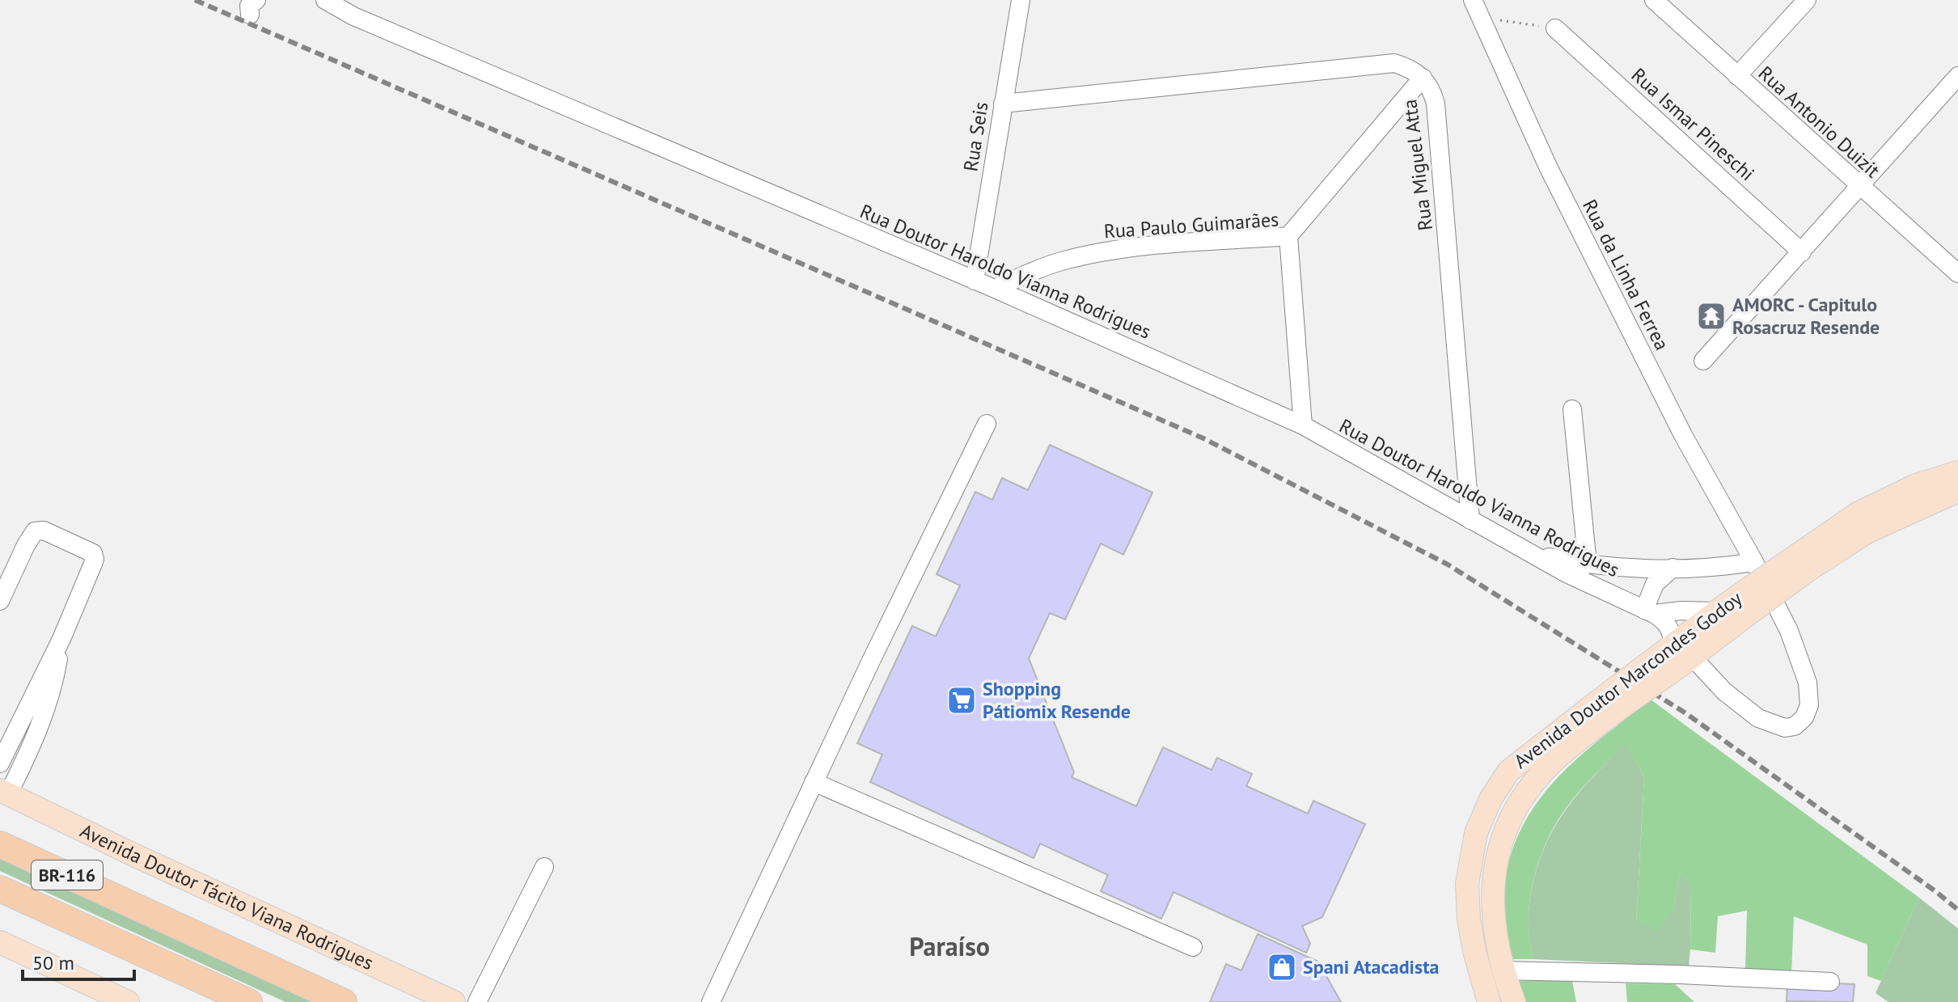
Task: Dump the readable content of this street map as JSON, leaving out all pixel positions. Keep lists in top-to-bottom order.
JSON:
{
  "streets": {
    "highway": ["BR-116"],
    "main road": ["Avenida Doutor Marcondes Godoy", "Avenida Doutor Tácito Viana Rodrigues"],
    "street": [
      "Rua Antonio Duizit",
      "Rua Ismar Pineschi",
      "Rua Seis",
      "Rua Miguel Atta",
      "Rua Paulo Guimarães",
      "Rua Doutor Haroldo Vianna Rodrigues",
      "Rua da Linha Ferrea"
    ]
  },
  "crossings": [
    ["Rua Seis", "Rua Miguel Atta"],
    ["Rua Seis", "Rua Doutor Haroldo Vianna Rodrigues"],
    ["Rua Miguel Atta", "Rua Doutor Haroldo Vianna Rodrigues"],
    ["Rua Paulo Guimarães", "Rua Doutor Haroldo Vianna Rodrigues"],
    ["Rua da Linha Ferrea", "Avenida Doutor Marcondes Godoy"]
  ],
  "districts": ["Paraíso"],
  "places": {
    "temple": ["AMORC - Capitulo Rosacruz Resende"],
    "supermarket": ["Shopping Pátiomix Resende"],
    "shop": ["Spani Atacadista"]
  },
  "scale_bar": "50 m"
}
